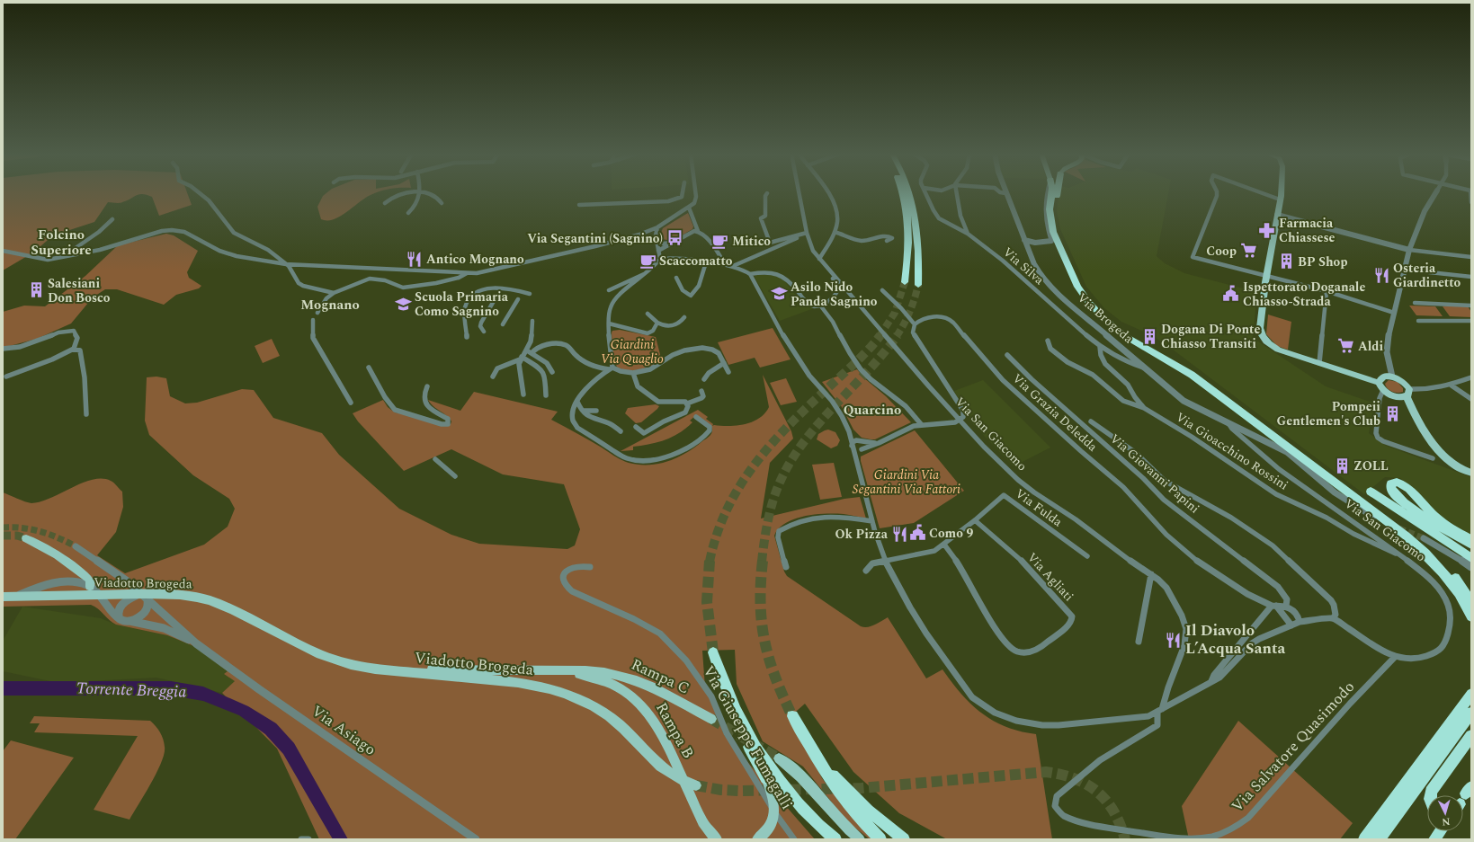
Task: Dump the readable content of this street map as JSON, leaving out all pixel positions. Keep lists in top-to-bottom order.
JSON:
{
  "streets": {
    "main road": ["Viadotto Brogeda", "Rampa C", "Rampa B"],
    "street": [
      "Via Silva",
      "Via Brogeda",
      "Via Grazia Deledda",
      "Via San Giacomo",
      "Via Gioacchino Rossini",
      "Via Giovanni Papini",
      "Via Fulda",
      "Via Agliati",
      "Via Asiago",
      "Via Giuseppe Fumagalli",
      "Via Salvatore Quasimodo"
    ]
  },
  "crossings": [
    ["Via Silva", "Via Brogeda"],
    ["Via Silva", "Via Gioacchino Rossini"],
    ["Via Brogeda", "Via San Giacomo"],
    ["Via San Giacomo", "Via Gioacchino Rossini"],
    ["Via San Giacomo", "Via Salvatore Quasimodo"],
    ["Via Fulda", "Via Agliati"],
    ["Viadotto Brogeda", "Rampa C"],
    ["Viadotto Brogeda", "Rampa B"],
    ["Rampa C", "Rampa B"]
  ],
  "districts": ["Folcino Superiore", "Mognano", "Quarcino"],
  "water": ["Torrente Breggia"],
  "parks": ["Giardini Via Quaglio", "Giardini Via Segantini Via Fattori"],
  "places": {
    "pharmacy": ["Farmacia Chiassese"],
    "bus stop": ["Via Segantini (Sagnino)"],
    "cafe": ["Mitico", "Scaccomatto"],
    "supermarket": ["Coop", "Aldi"],
    "restaurant": [
      "Antico Mognano",
      "Osteria Giardinetto",
      "Ok Pizza",
      "Il Diavolo L’Acqua Santa"
    ],
    "building": [
      "BP Shop",
      "Salesiani Don Bosco",
      "Dogana Di Ponte Chiasso Transiti",
      "Pompeii Gentlemen's Club",
      "ZOLL"
    ],
    "school or university": ["Asilo Nido Panda Sagnino", "Scuola Primaria Como Sagnino"],
    "public building": ["Ispettorato Doganale Chiasso-Strada", "Como 9"]
  },
  "north": "bottom"
}
